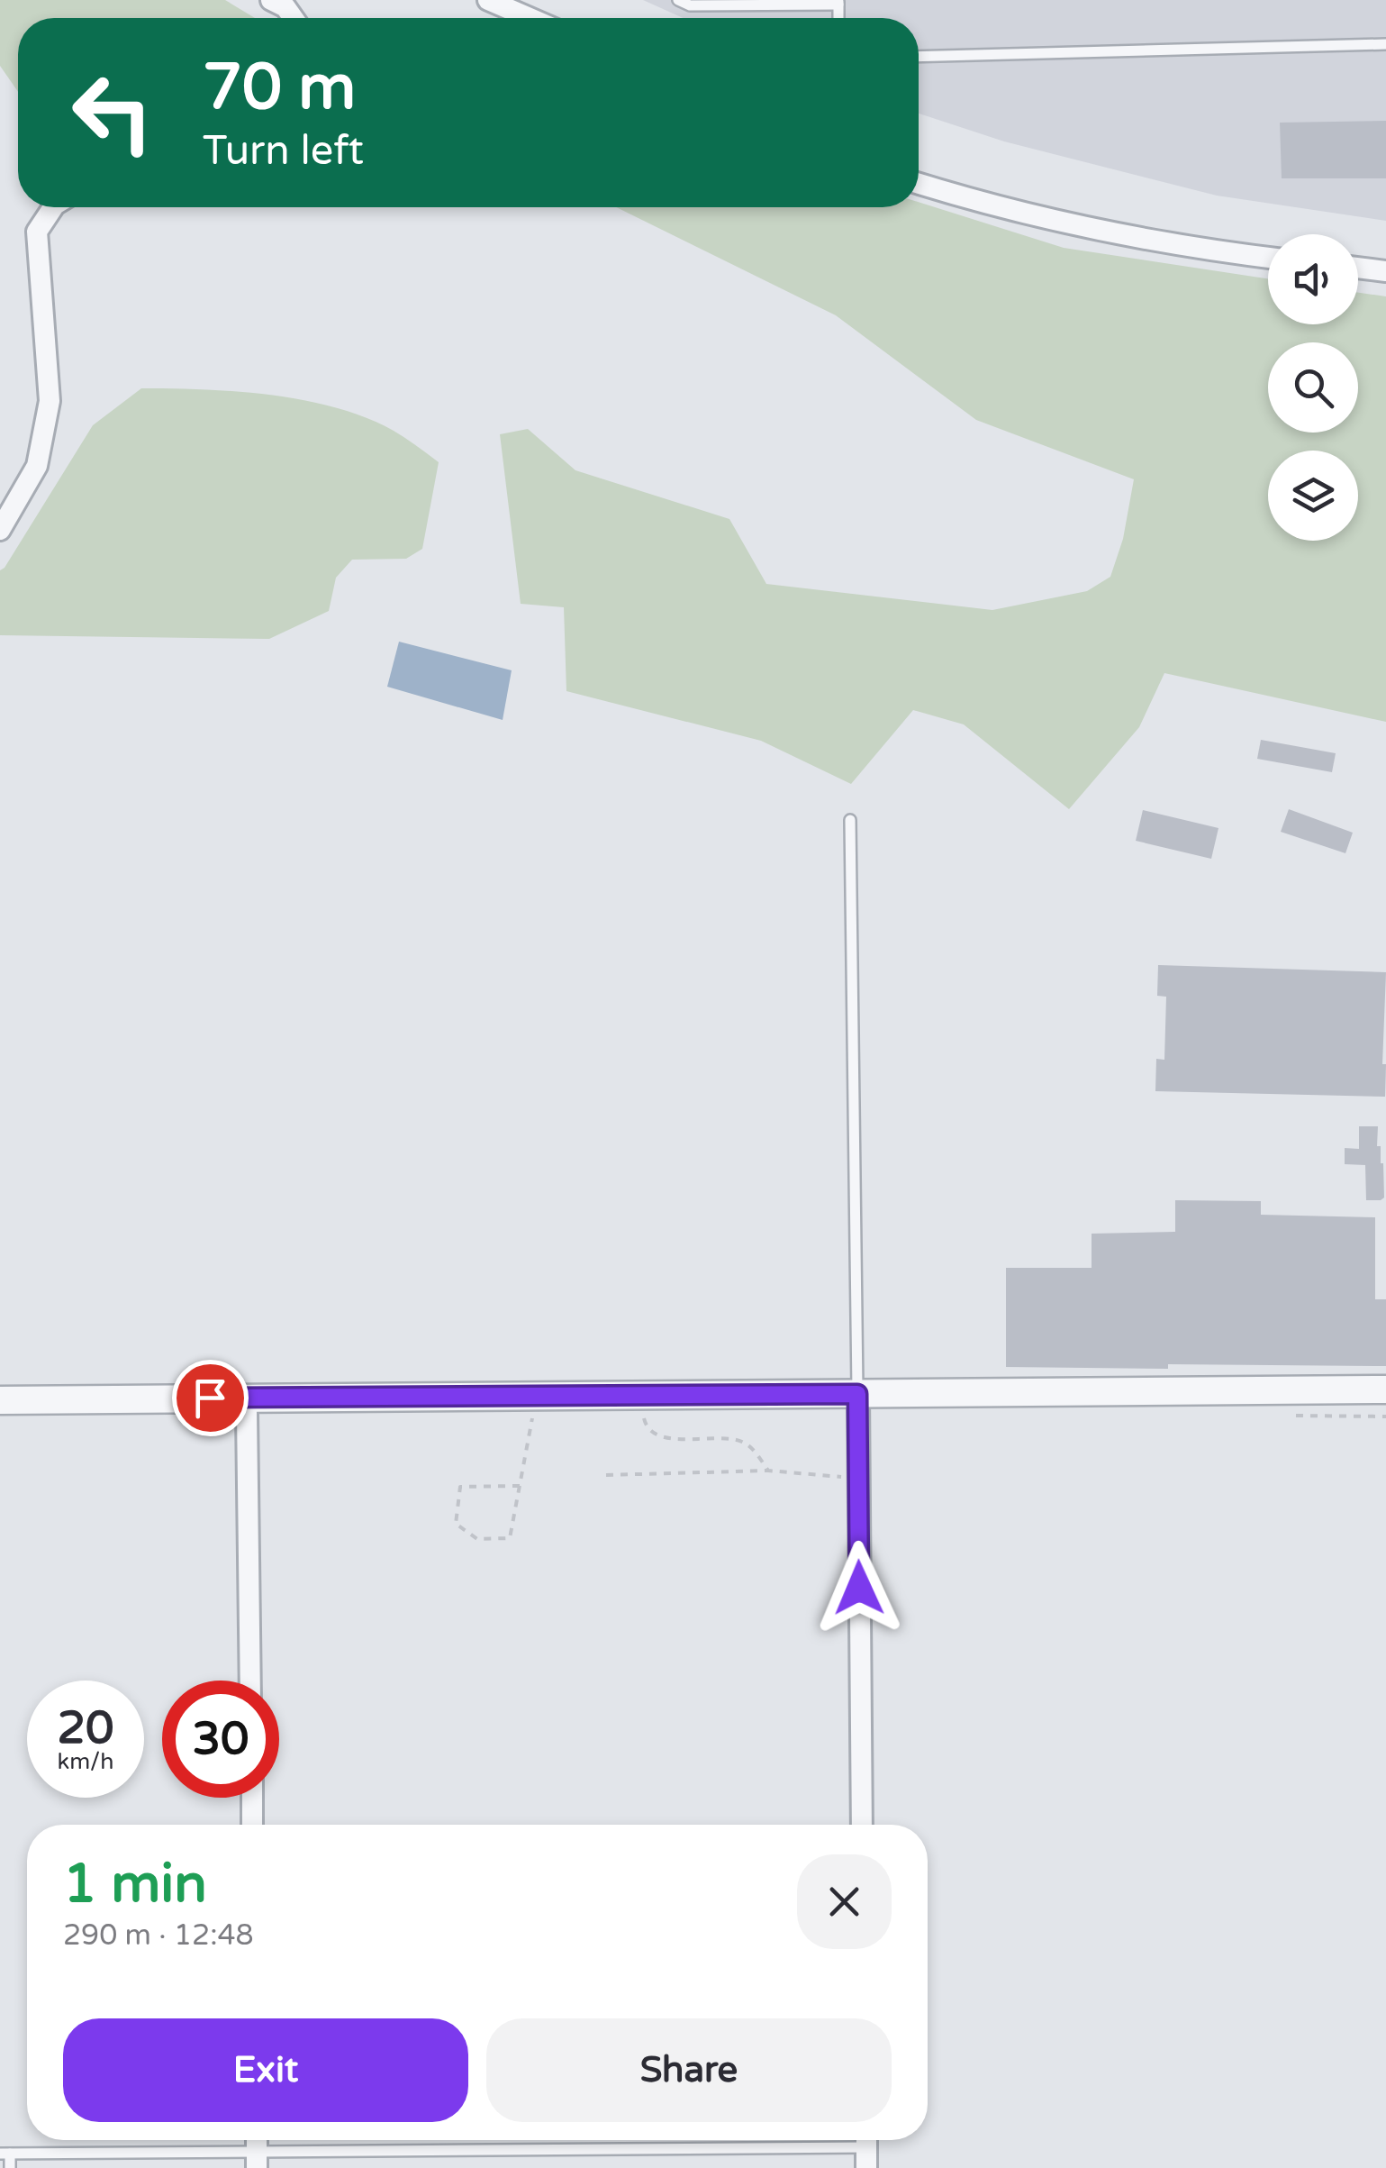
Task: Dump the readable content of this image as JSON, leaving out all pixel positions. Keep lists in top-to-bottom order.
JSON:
{
  "page": {
    "turn": ["70 m", "Turn left"],
    "speed": "20 km/h",
    "limit": "30",
    "heading": ["1 min", "290 m · 12:48"],
    "buttons": ["Exit", "Share"]
  }
}
